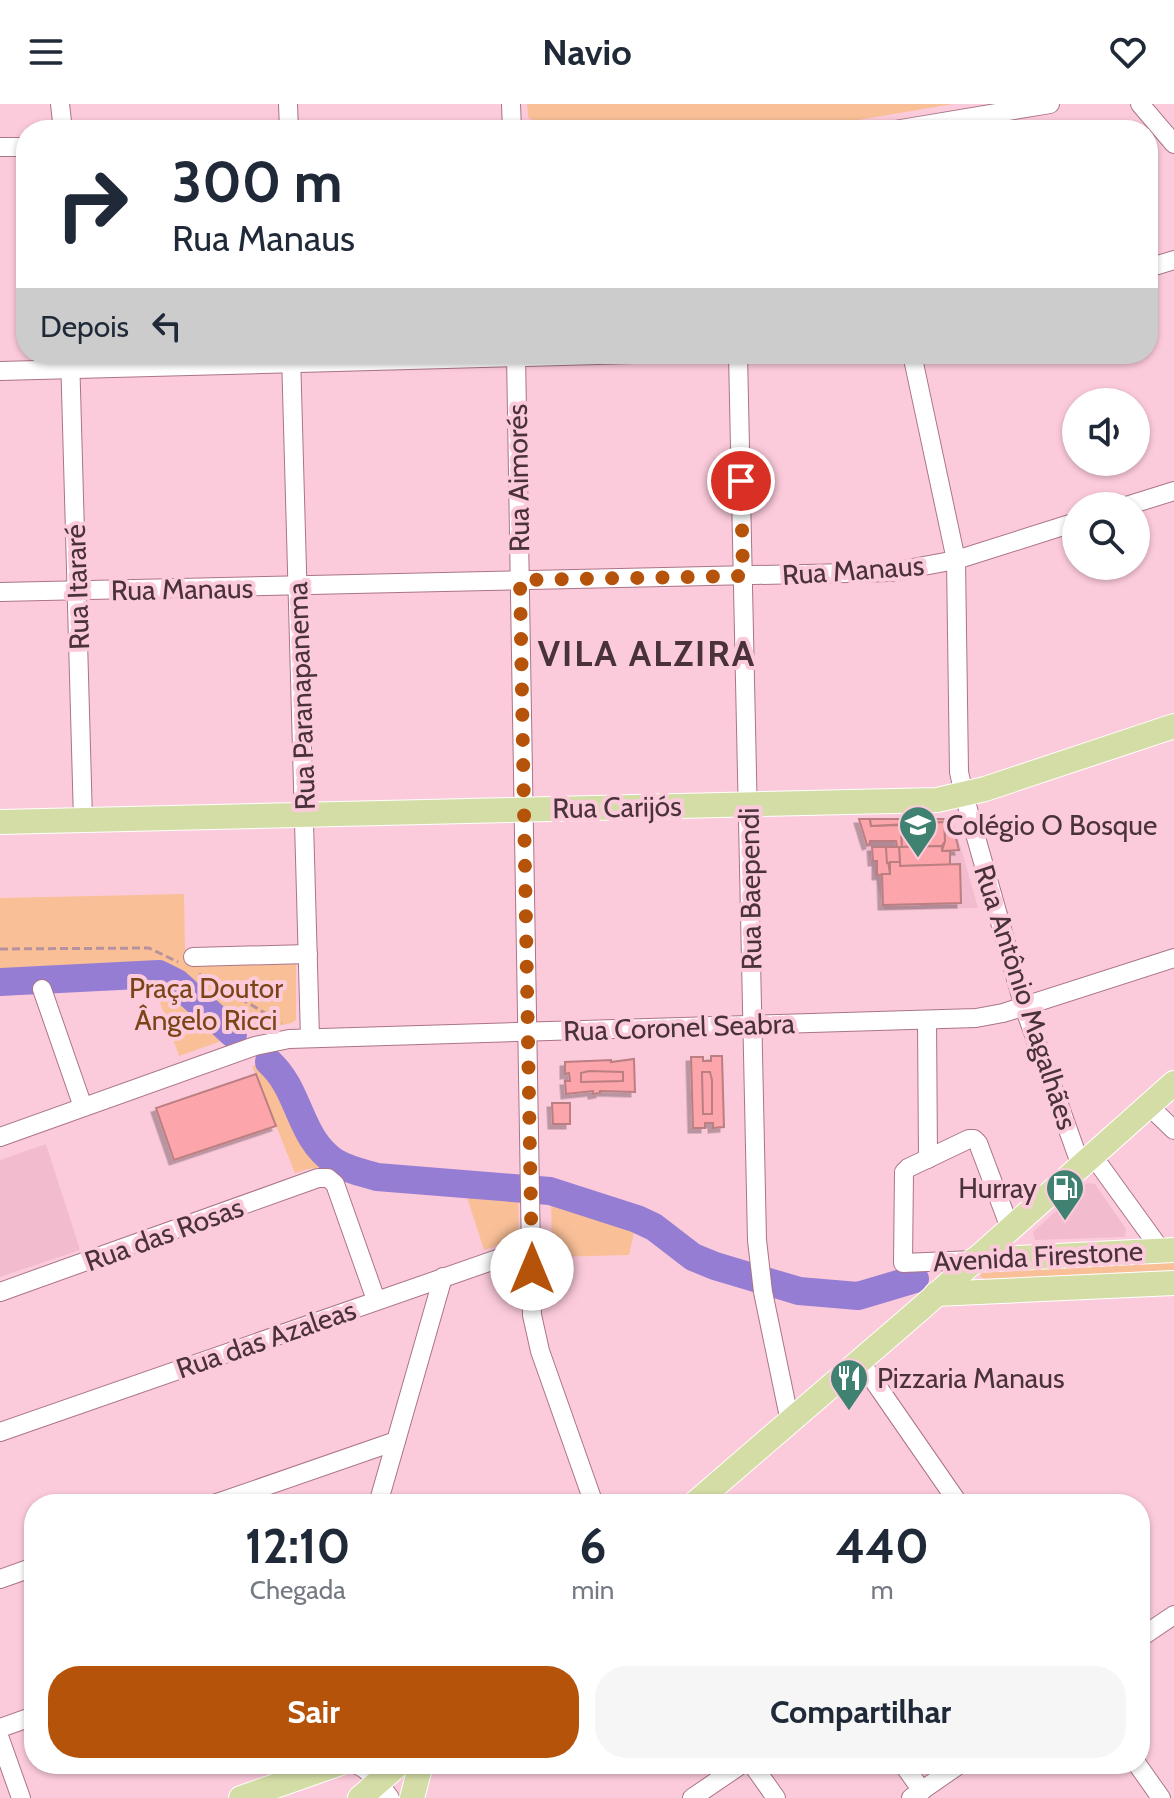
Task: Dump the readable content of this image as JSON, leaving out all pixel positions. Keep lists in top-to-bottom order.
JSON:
{
  "streets": {
    "main road": ["Rua Carijós", "Avenida Firestone"],
    "street": [
      "Rua Aimorés",
      "Rua Manaus",
      "Rua Itararé",
      "Rua Paranapanema",
      "Rua Baependi",
      "Rua Antônio Magalhães",
      "Rua Coronel Seabra",
      "Rua das Rosas",
      "Rua das Azaleas"
    ]
  },
  "crossings": [
    ["Rua Aimorés", "Rua Manaus"],
    ["Rua Aimorés", "Rua Carijós"],
    ["Rua Aimorés", "Rua Coronel Seabra"],
    ["Rua Aimorés", "Rua das Azaleas"],
    ["Rua Manaus", "Rua Itararé"],
    ["Rua Manaus", "Rua Paranapanema"],
    ["Rua Manaus", "Rua Baependi"],
    ["Rua Manaus", "Rua Antônio Magalhães"],
    ["Rua Itararé", "Rua Carijós"],
    ["Rua Paranapanema", "Rua Carijós"],
    ["Rua Paranapanema", "Rua Coronel Seabra"],
    ["Rua Carijós", "Rua Baependi"],
    ["Rua Carijós", "Rua Antônio Magalhães"],
    ["Rua Baependi", "Rua Coronel Seabra"],
    ["Rua Antônio Magalhães", "Rua Coronel Seabra"],
    ["Rua Antônio Magalhães", "Avenida Firestone"],
    ["Rua das Rosas", "Rua das Azaleas"]
  ],
  "districts": ["VILA ALZIRA"],
  "parks": ["Praça Doutor Ângelo Ricci"],
  "places": {
    "school or university": ["Colégio O Bosque"],
    "fuel station": ["Hurray"],
    "restaurant": ["Pizzaria Manaus"]
  },
  "page": {
    "header": "Navio",
    "turn": ["300 m", "Rua Manaus"],
    "then": "Depois",
    "eta": [
      "12:10",
      "Chegada",
      "6",
      "min",
      "440",
      "m"
    ],
    "buttons": ["Sair", "Compartilhar"]
  }
}
